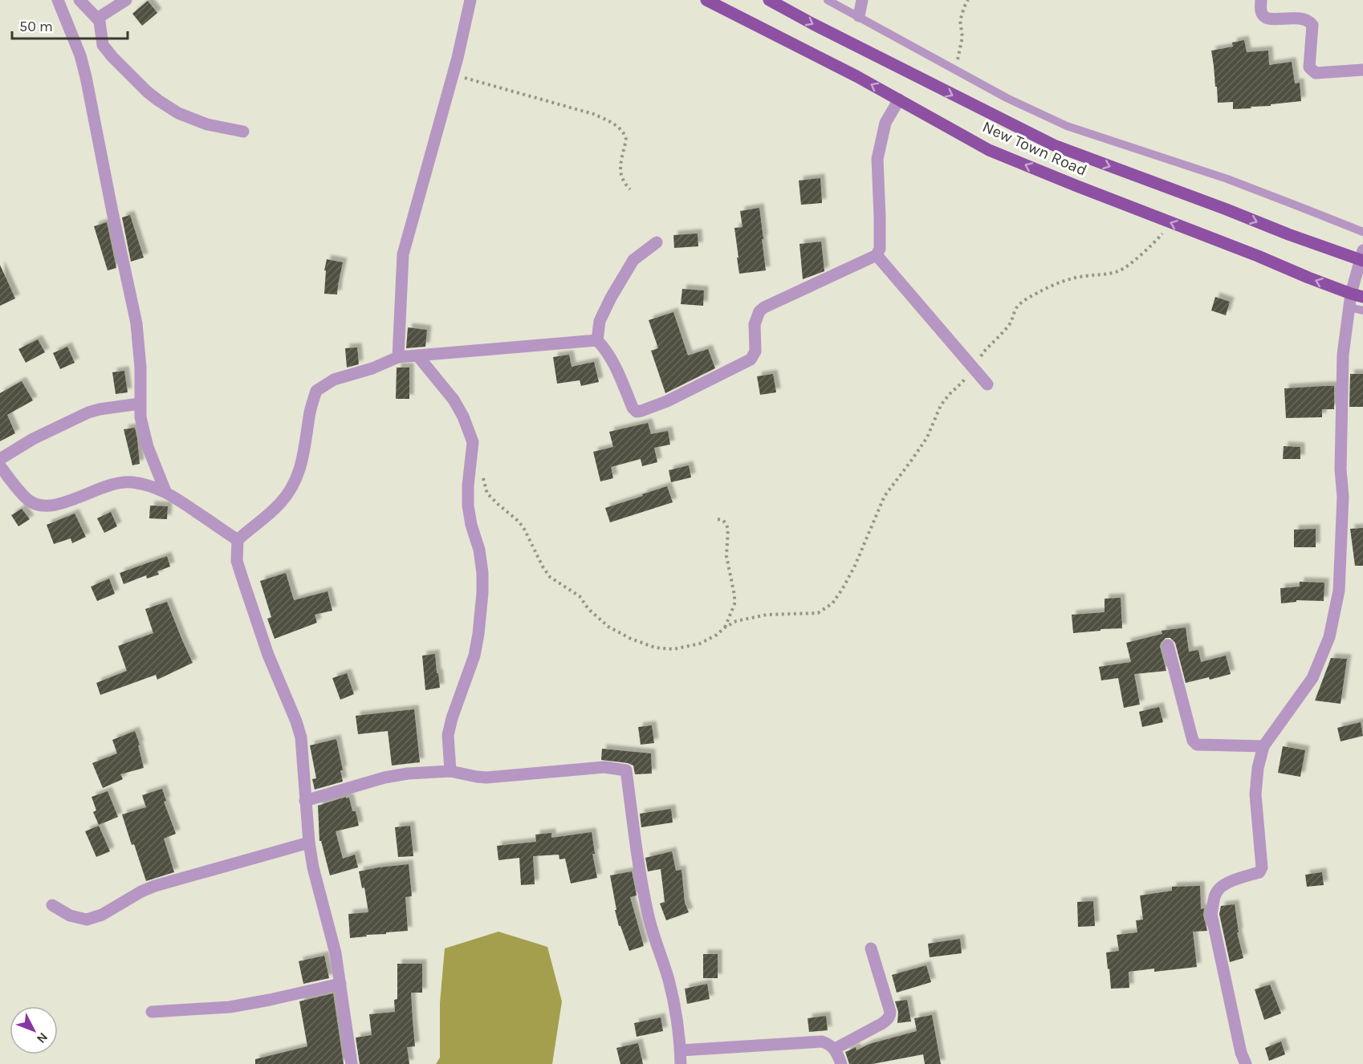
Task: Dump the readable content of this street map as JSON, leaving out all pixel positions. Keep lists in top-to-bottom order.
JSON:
{
  "streets": {
    "main road": ["New Town Road"]
  },
  "scale_bar": "50 m",
  "north": "bottom right"
}
